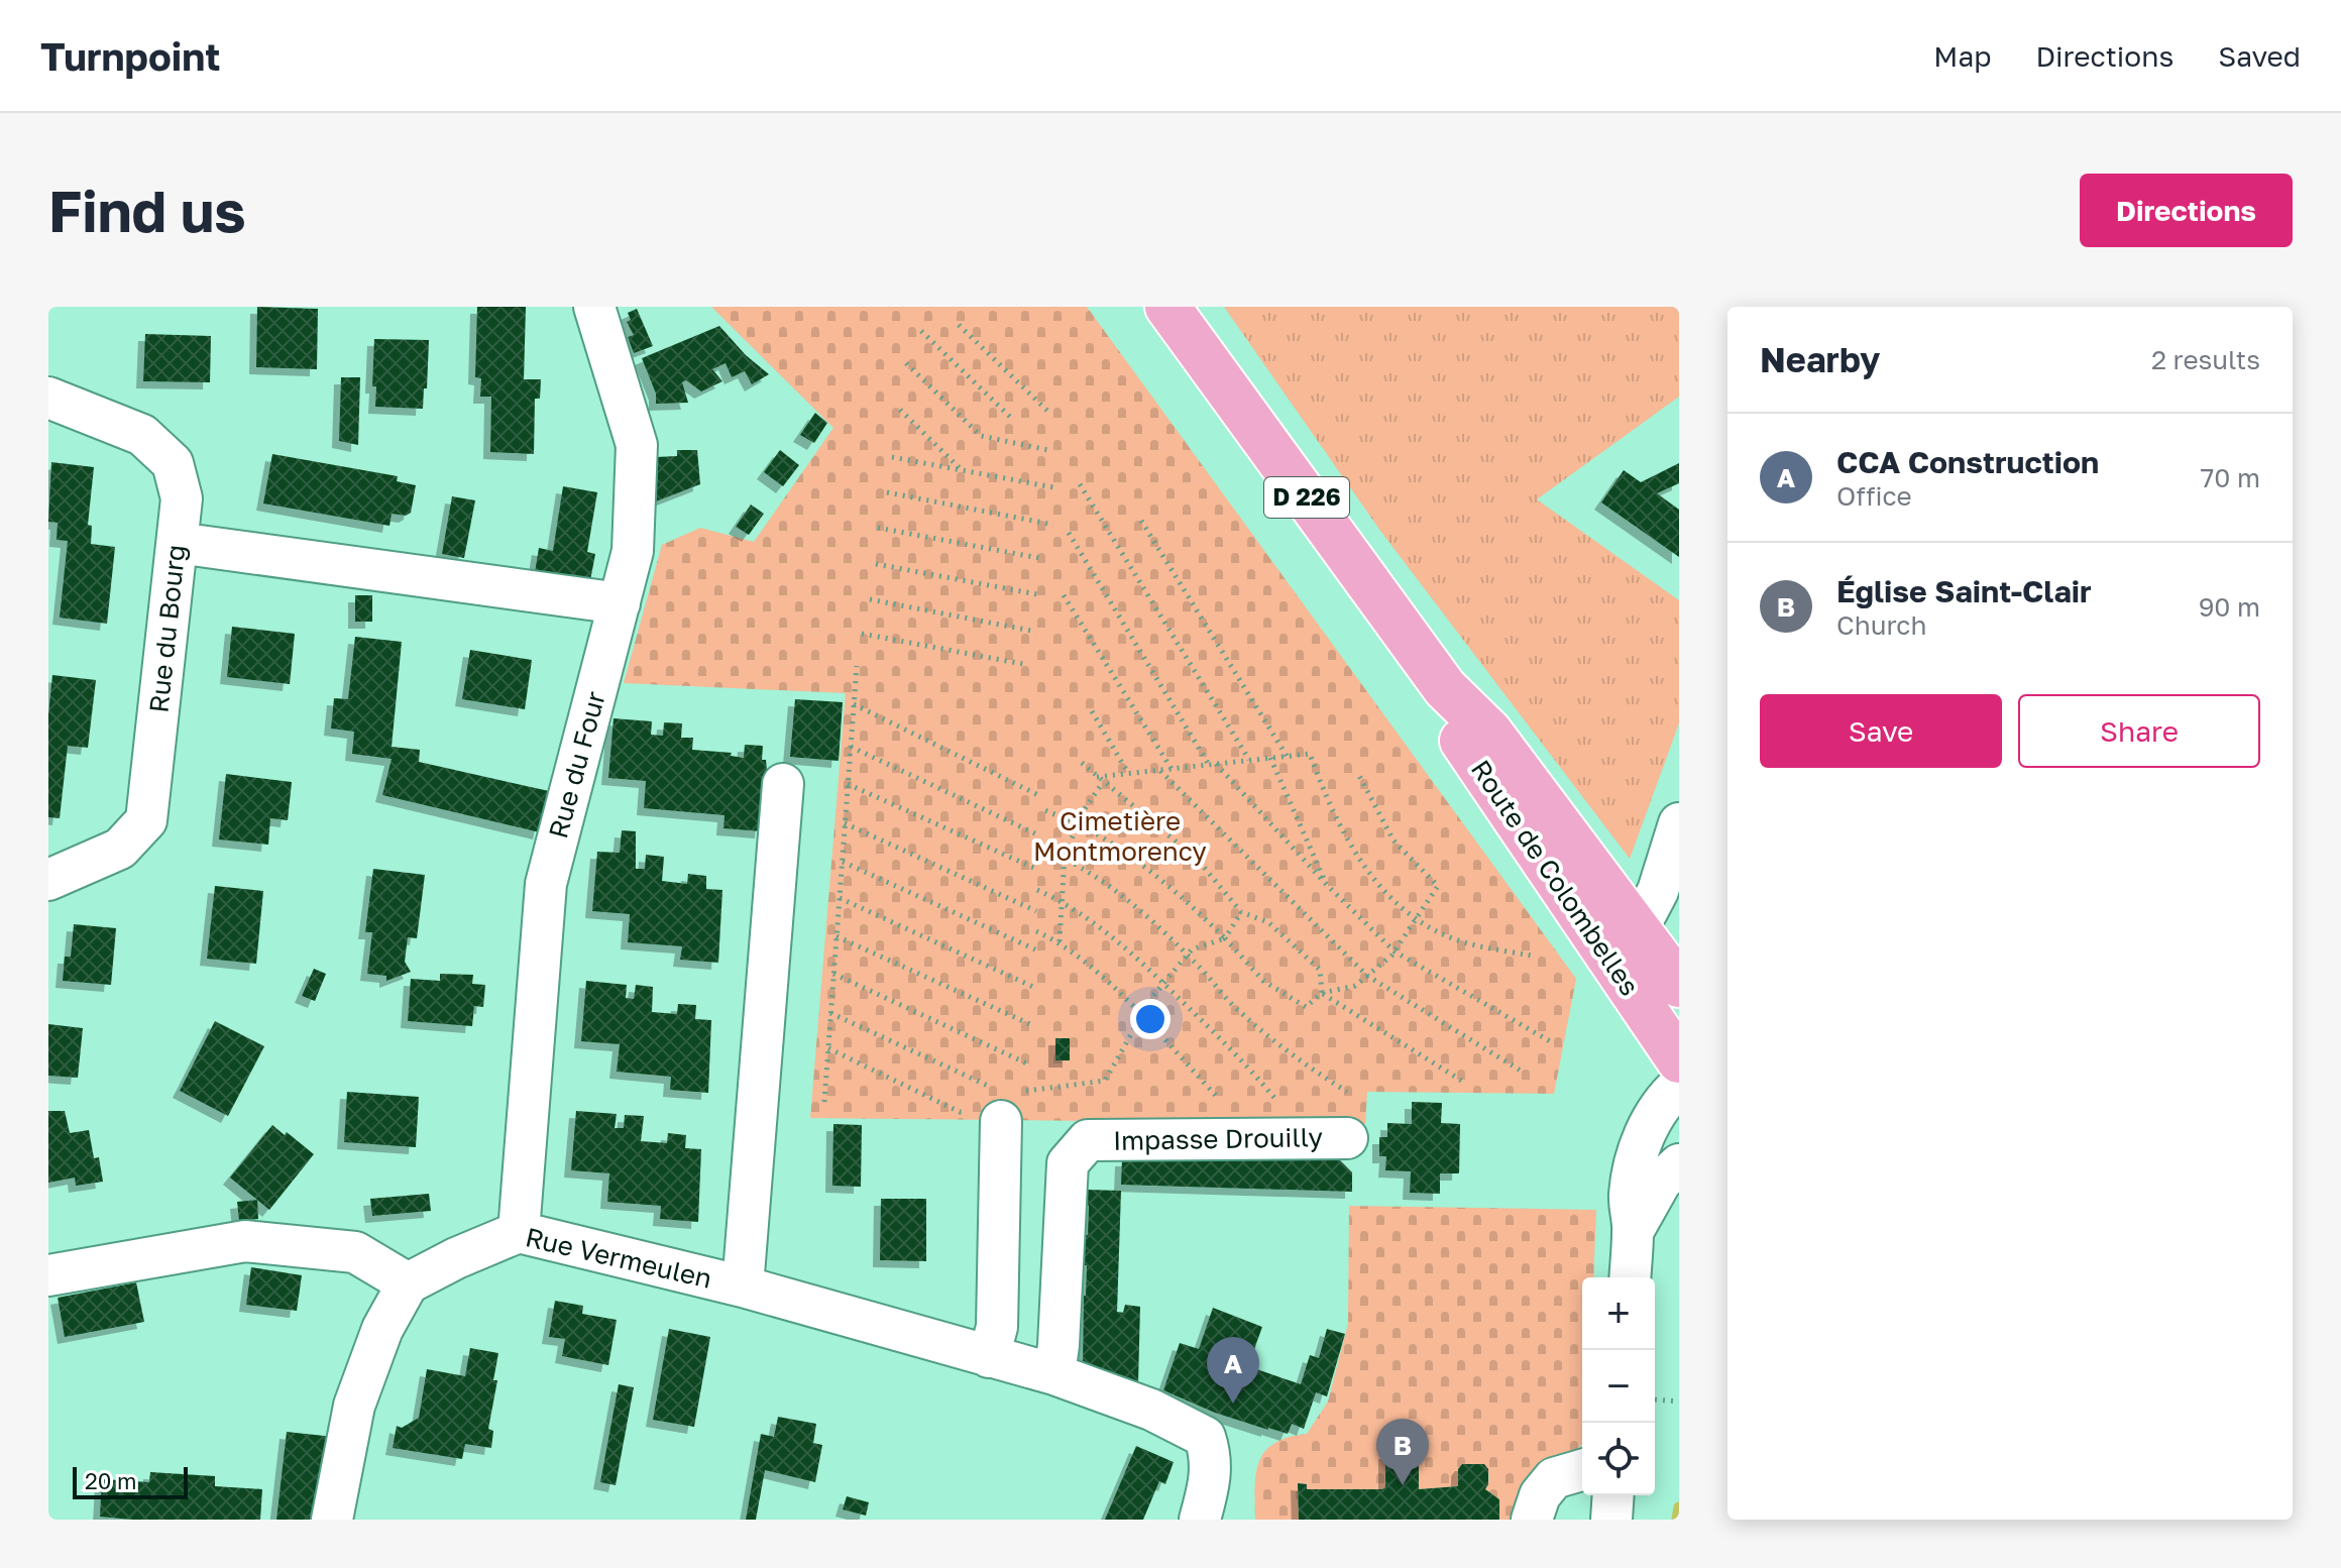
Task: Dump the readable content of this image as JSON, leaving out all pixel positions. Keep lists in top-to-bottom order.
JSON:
{
  "streets": {
    "main road": ["D 226", "Route de Colombelles"],
    "street": [
      "Rue du Bourg",
      "Rue du Four",
      "Impasse Drouilly",
      "Rue Vermeulen"
    ]
  },
  "crossings": [
    ["Rue du Four", "Rue Vermeulen"],
    ["Impasse Drouilly", "Rue Vermeulen"]
  ],
  "parks": ["Cimetière Montmorency"],
  "scale_bar": "20 m",
  "page": {
    "header": "Turnpoint",
    "nav": ["Map", "Directions", "Saved"],
    "buttons": [
      "Directions",
      ["Save", "Share"]
    ],
    "title": "Find us",
    "heading": ["Nearby", "2 results"],
    "list": [
      {
        "mark": "A",
        "name": "CCA Construction",
        "note": "Office",
        "value": "70 m"
      },
      {
        "mark": "B",
        "name": "Église Saint-Clair",
        "note": "Church",
        "value": "90 m"
      }
    ],
    "map_buttons": ["+", "−"],
    "pins": ["A", "B"],
    "scale": "20 m"
  }
}
